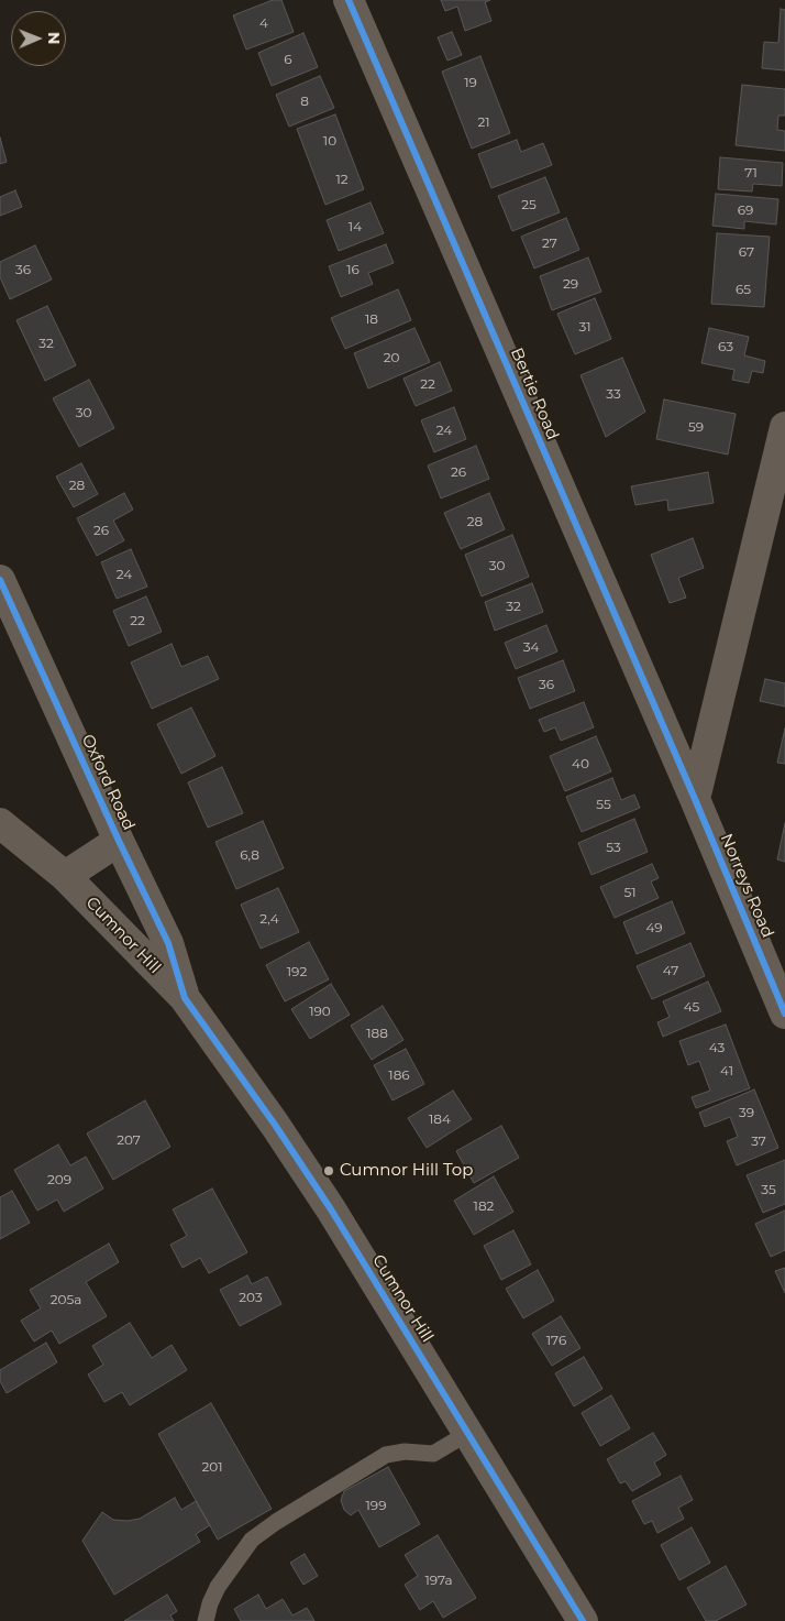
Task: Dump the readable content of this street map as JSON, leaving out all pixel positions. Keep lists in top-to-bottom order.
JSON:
{
  "streets": {
    "street": [
      "Bertie Road",
      "Oxford Road",
      "Norreys Road",
      "Cumnor Hill"
    ]
  },
  "crossings": [
    ["Bertie Road", "Norreys Road"],
    ["Oxford Road", "Cumnor Hill"]
  ],
  "places": ["Cumnor Hill Top"],
  "house_numbers": [
    "4",
    "6",
    "19",
    "8",
    "21",
    "10",
    "71",
    "12",
    "25",
    "69",
    "14",
    "27",
    "67",
    "36",
    "16",
    "29",
    "65",
    "18",
    "31",
    "32",
    "63",
    "20",
    "22",
    "33",
    "30",
    "59",
    "24",
    "26",
    "28",
    "28",
    "26",
    "30",
    "24",
    "32",
    "22",
    "34",
    "36",
    "40",
    "55",
    "53",
    "6,8",
    "51",
    "2,4",
    "49",
    "47",
    "192",
    "45",
    "190",
    "188",
    "43",
    "41",
    "186",
    "39",
    "184",
    "207",
    "37",
    "209",
    "35",
    "182",
    "203",
    "205a",
    "176",
    "201",
    "199",
    "197a"
  ],
  "north": "right"
}
